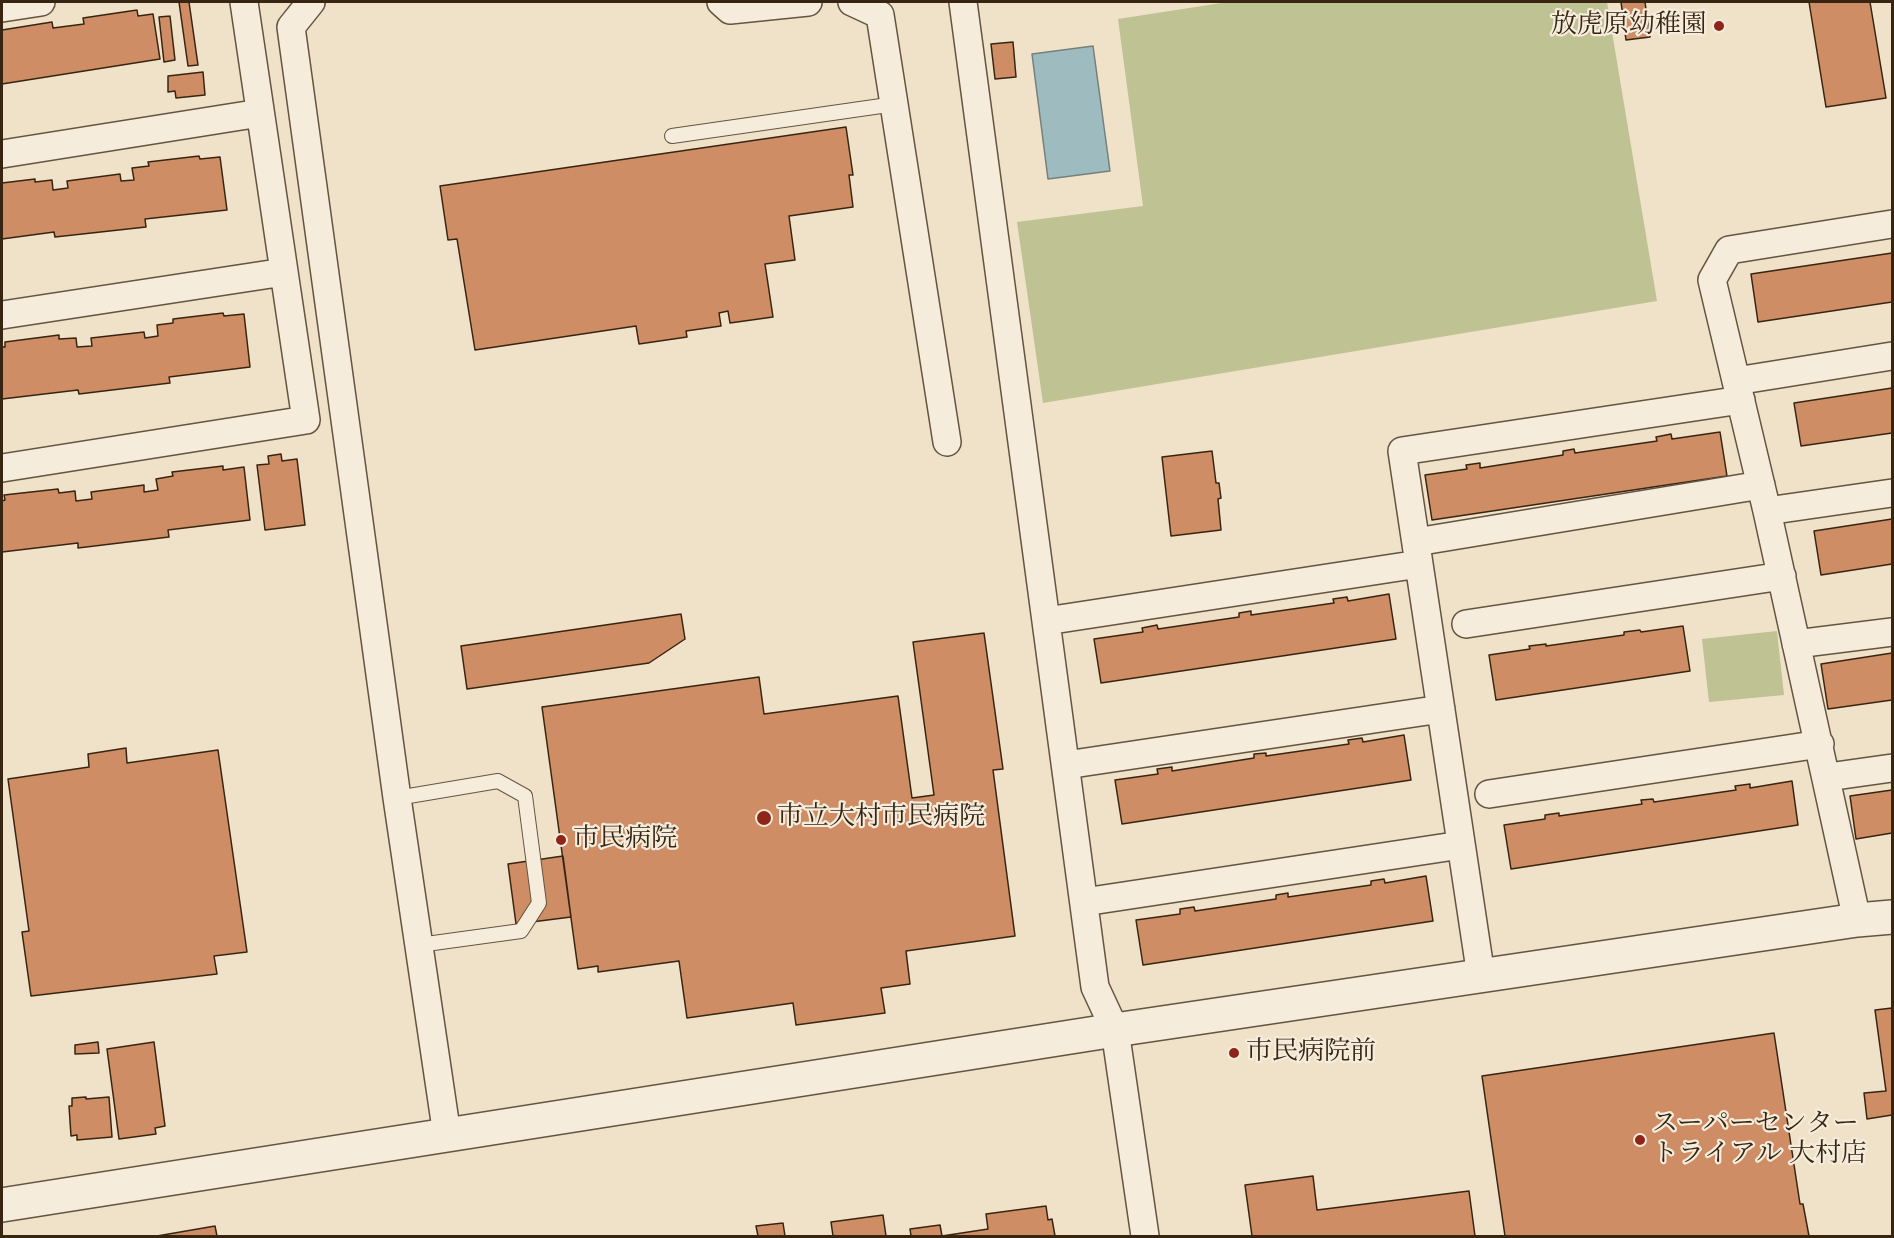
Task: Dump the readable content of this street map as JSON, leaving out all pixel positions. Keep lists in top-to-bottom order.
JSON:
{
  "places": [
    "放虎原幼稚園",
    "市立大村市民病院",
    "市民病院",
    "市民病院前",
    "スーパーセンター トライアル 大村店"
  ]
}
